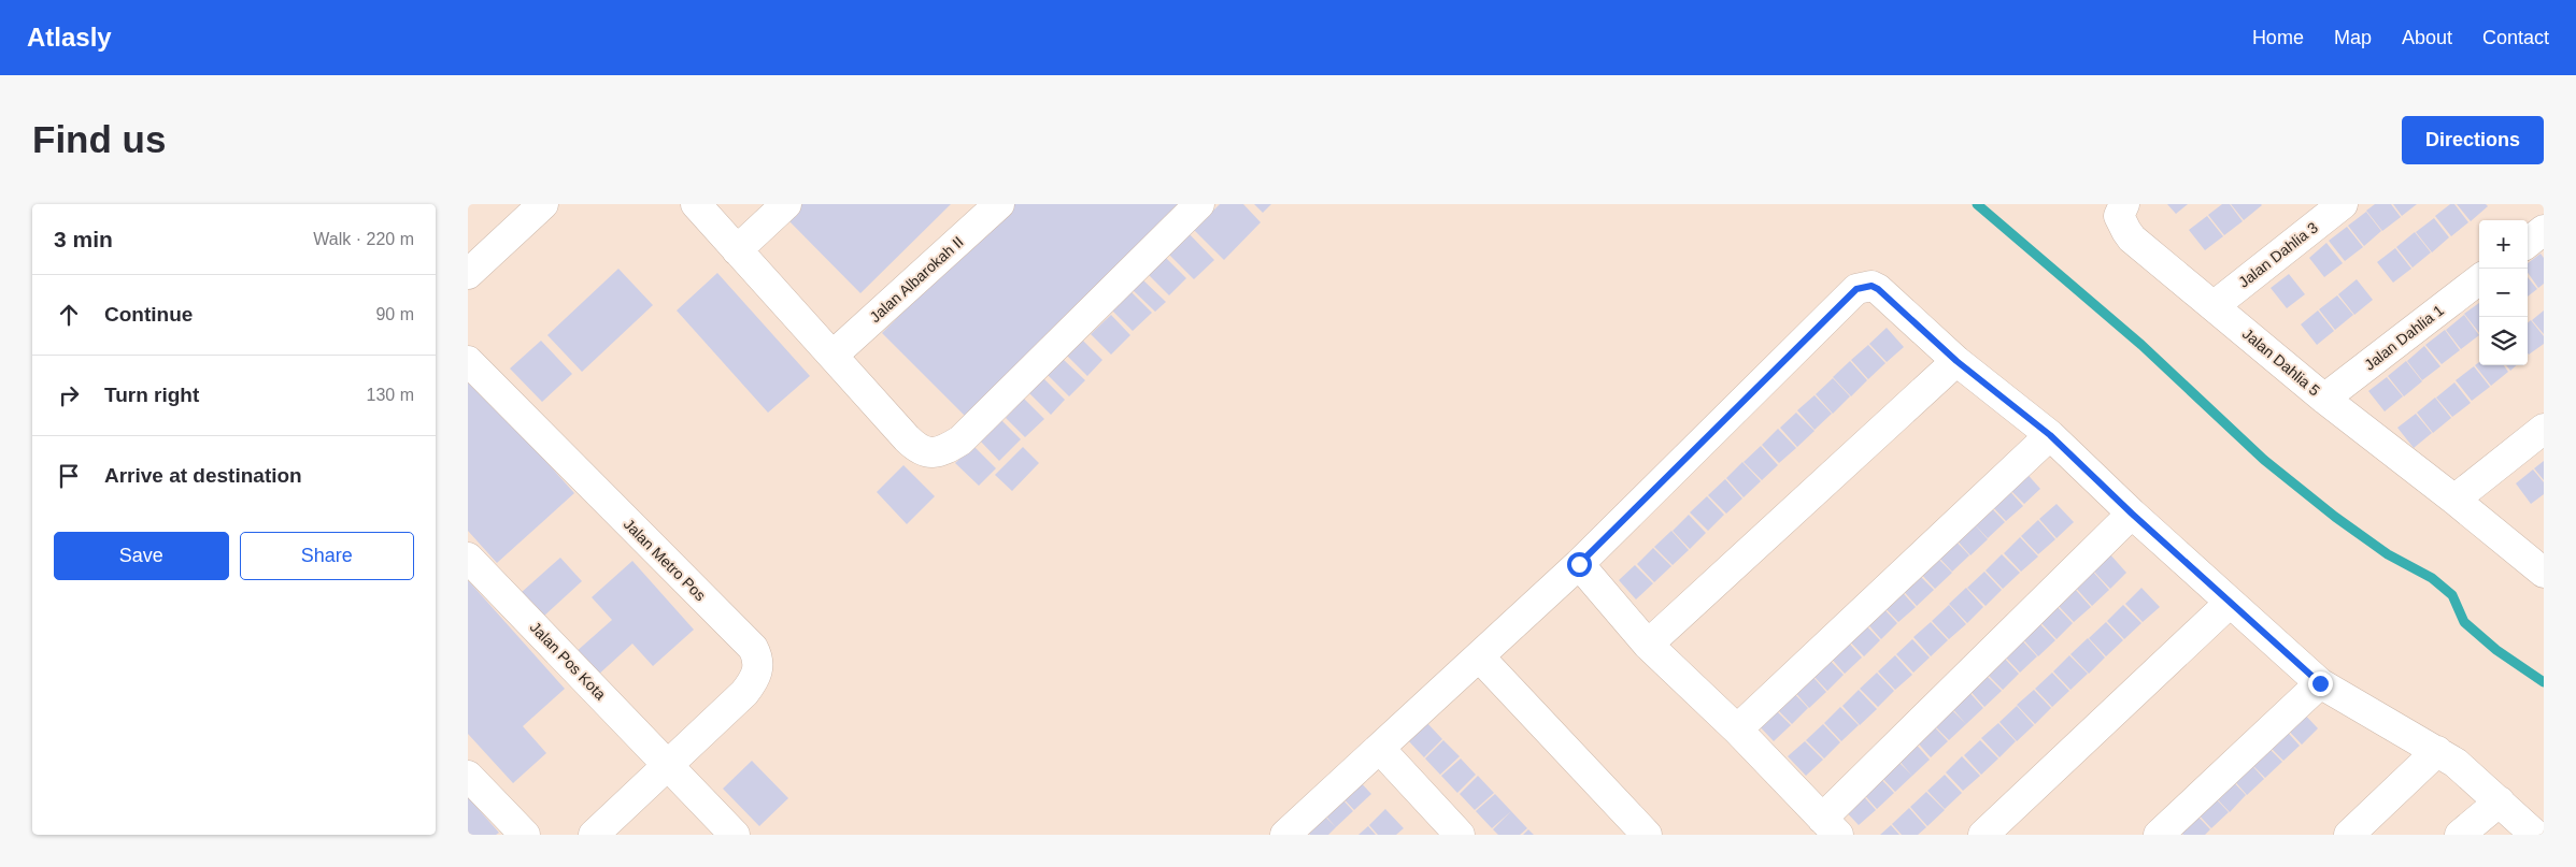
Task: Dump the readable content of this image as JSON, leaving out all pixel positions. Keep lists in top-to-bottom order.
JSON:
{
  "streets": {
    "street": [
      "Jalan Dahlia 3",
      "Jalan Albarokah II",
      "Jalan Dahlia 1",
      "Jalan Dahlia 5",
      "Jalan Metro Pos",
      "Jalan Pos Kota"
    ]
  },
  "crossings": [
    ["Jalan Dahlia 3", "Jalan Dahlia 5"],
    ["Jalan Dahlia 1", "Jalan Dahlia 5"],
    ["Jalan Metro Pos", "Jalan Pos Kota"]
  ],
  "page": {
    "header": "Atlasly",
    "nav": [
      "Home",
      "Map",
      "About",
      "Contact"
    ],
    "buttons": [
      "Directions",
      ["Save", "Share"]
    ],
    "title": "Find us",
    "heading": ["3 min", "Walk · 220 m"],
    "map_buttons": ["+", "−"],
    "list": [
      ["Continue", "90 m"],
      ["Turn right", "130 m"],
      "Arrive at destination"
    ]
  }
}
